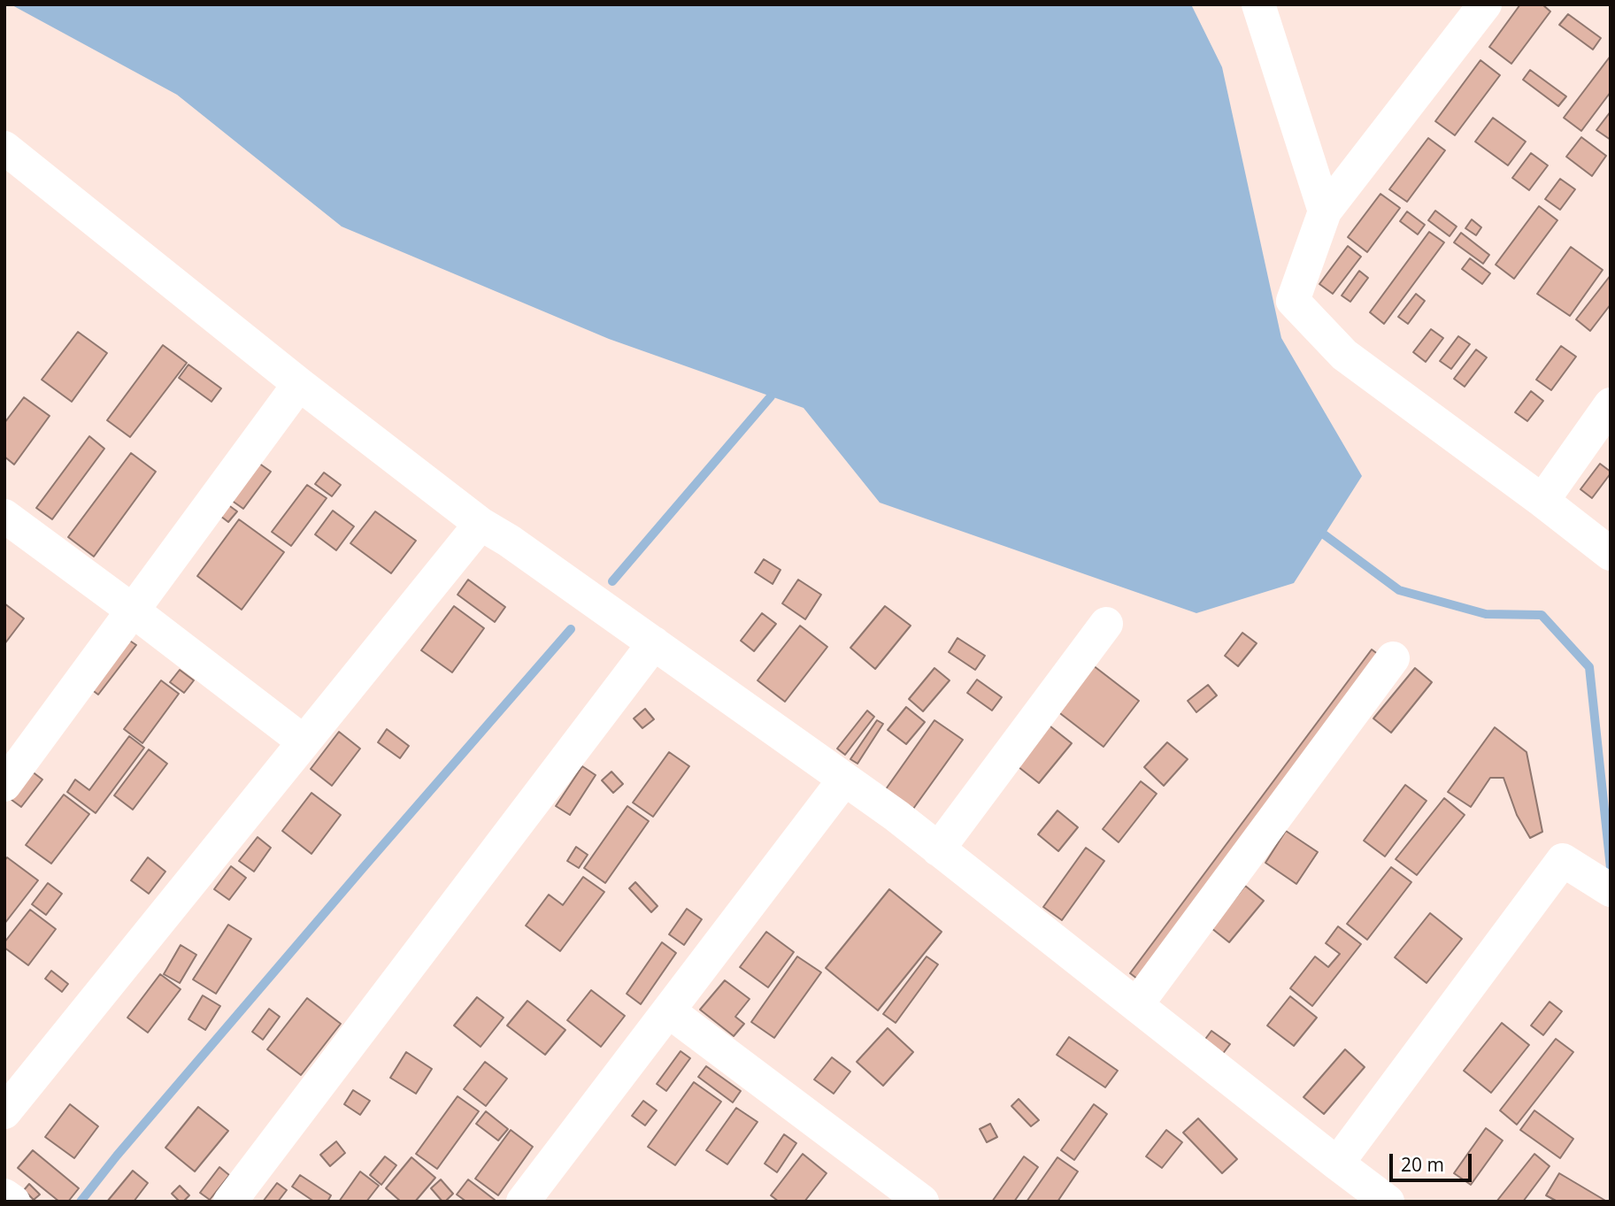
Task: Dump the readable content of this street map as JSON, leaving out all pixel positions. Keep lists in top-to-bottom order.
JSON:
{
  "scale_bar": "20 m"
}
